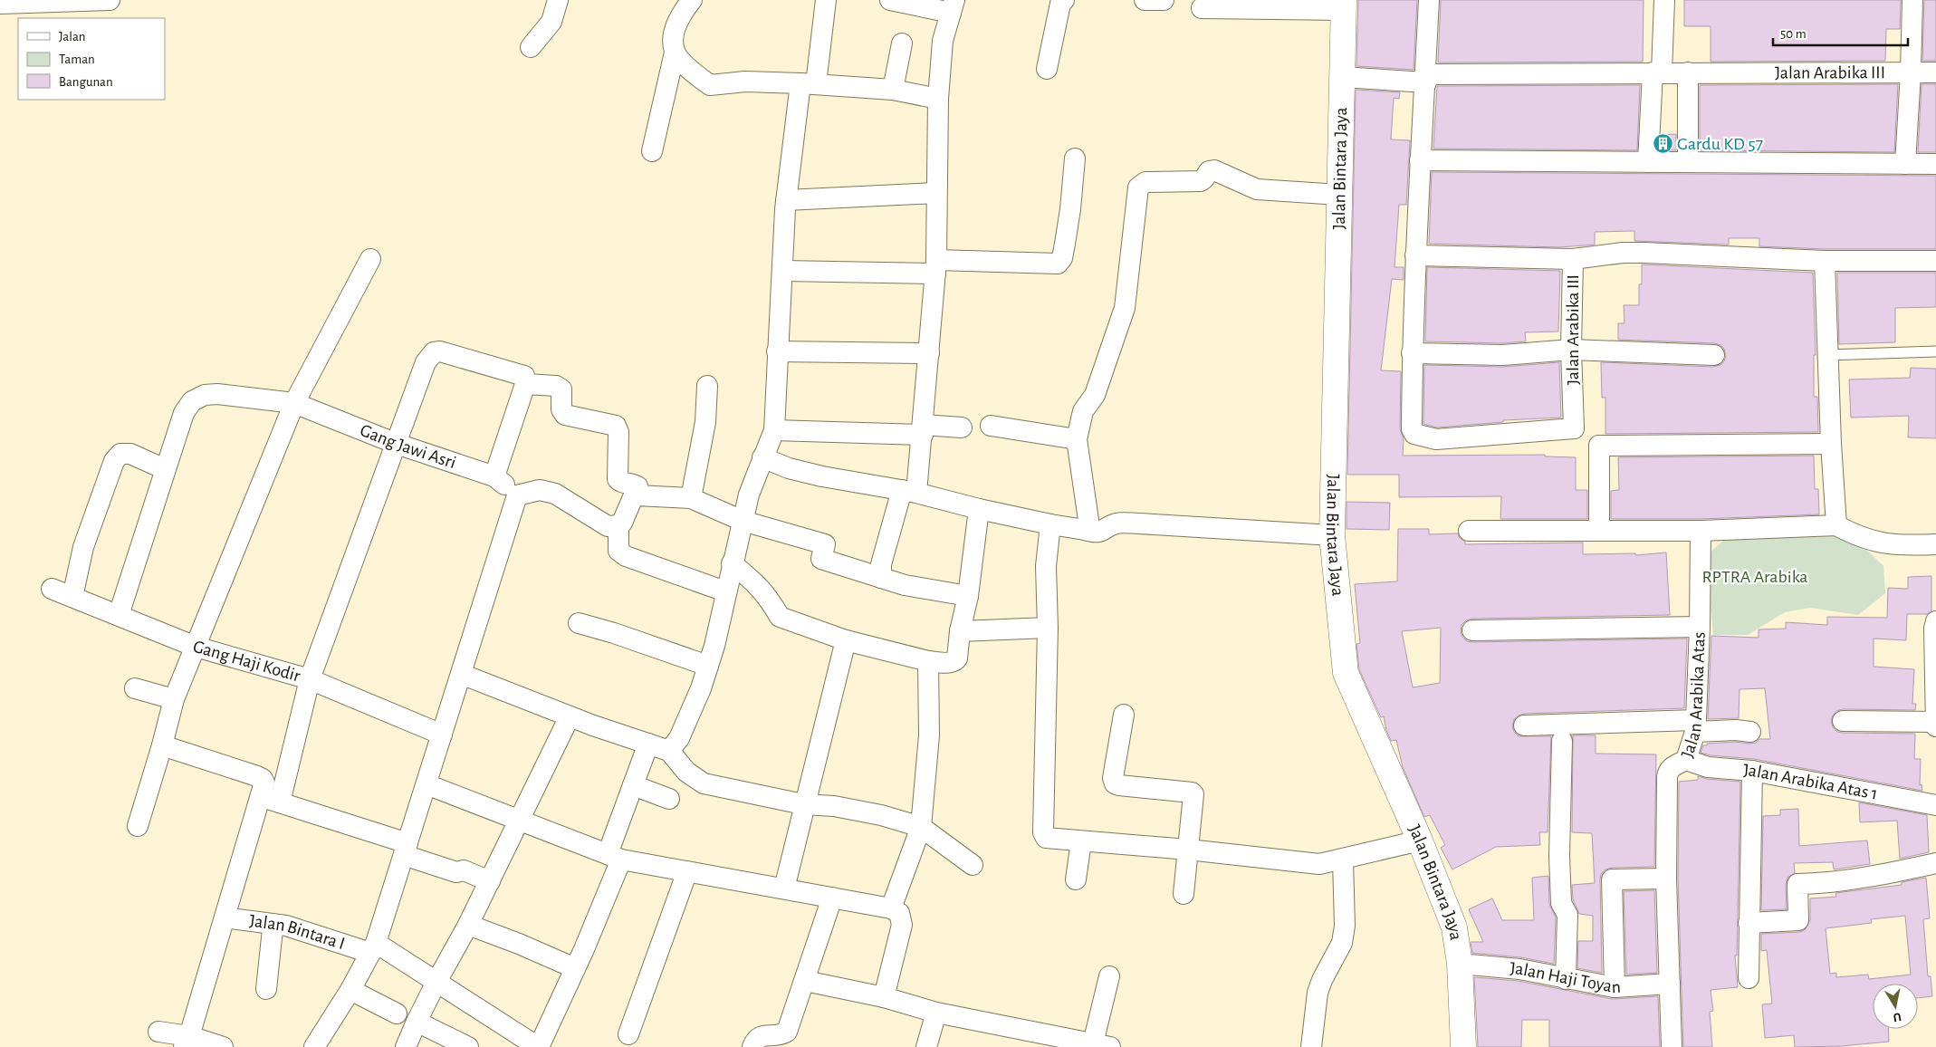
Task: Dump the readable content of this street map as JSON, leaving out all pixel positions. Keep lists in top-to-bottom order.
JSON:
{
  "streets": {
    "street": [
      "Jalan Arabika III",
      "Jalan Bintara Jaya",
      "Gang Jawi Asri",
      "Gang Haji Kodir",
      "Jalan Arabika Atas",
      "Jalan Arabika Atas 1",
      "Jalan Bintara I",
      "Jalan Haji Toyan"
    ]
  },
  "crossings": [
    ["Jalan Arabika III", "Jalan Bintara Jaya"],
    ["Jalan Bintara Jaya", "Jalan Haji Toyan"],
    ["Jalan Arabika Atas", "Jalan Arabika Atas 1"],
    ["Jalan Arabika Atas", "Jalan Haji Toyan"]
  ],
  "parks": ["RPTRA Arabika"],
  "places": {
    "building": ["Gardu KD 57"]
  },
  "legend": ["Jalan", "Taman", "Bangunan"],
  "scale_bar": "50 m",
  "north": "bottom"
}
